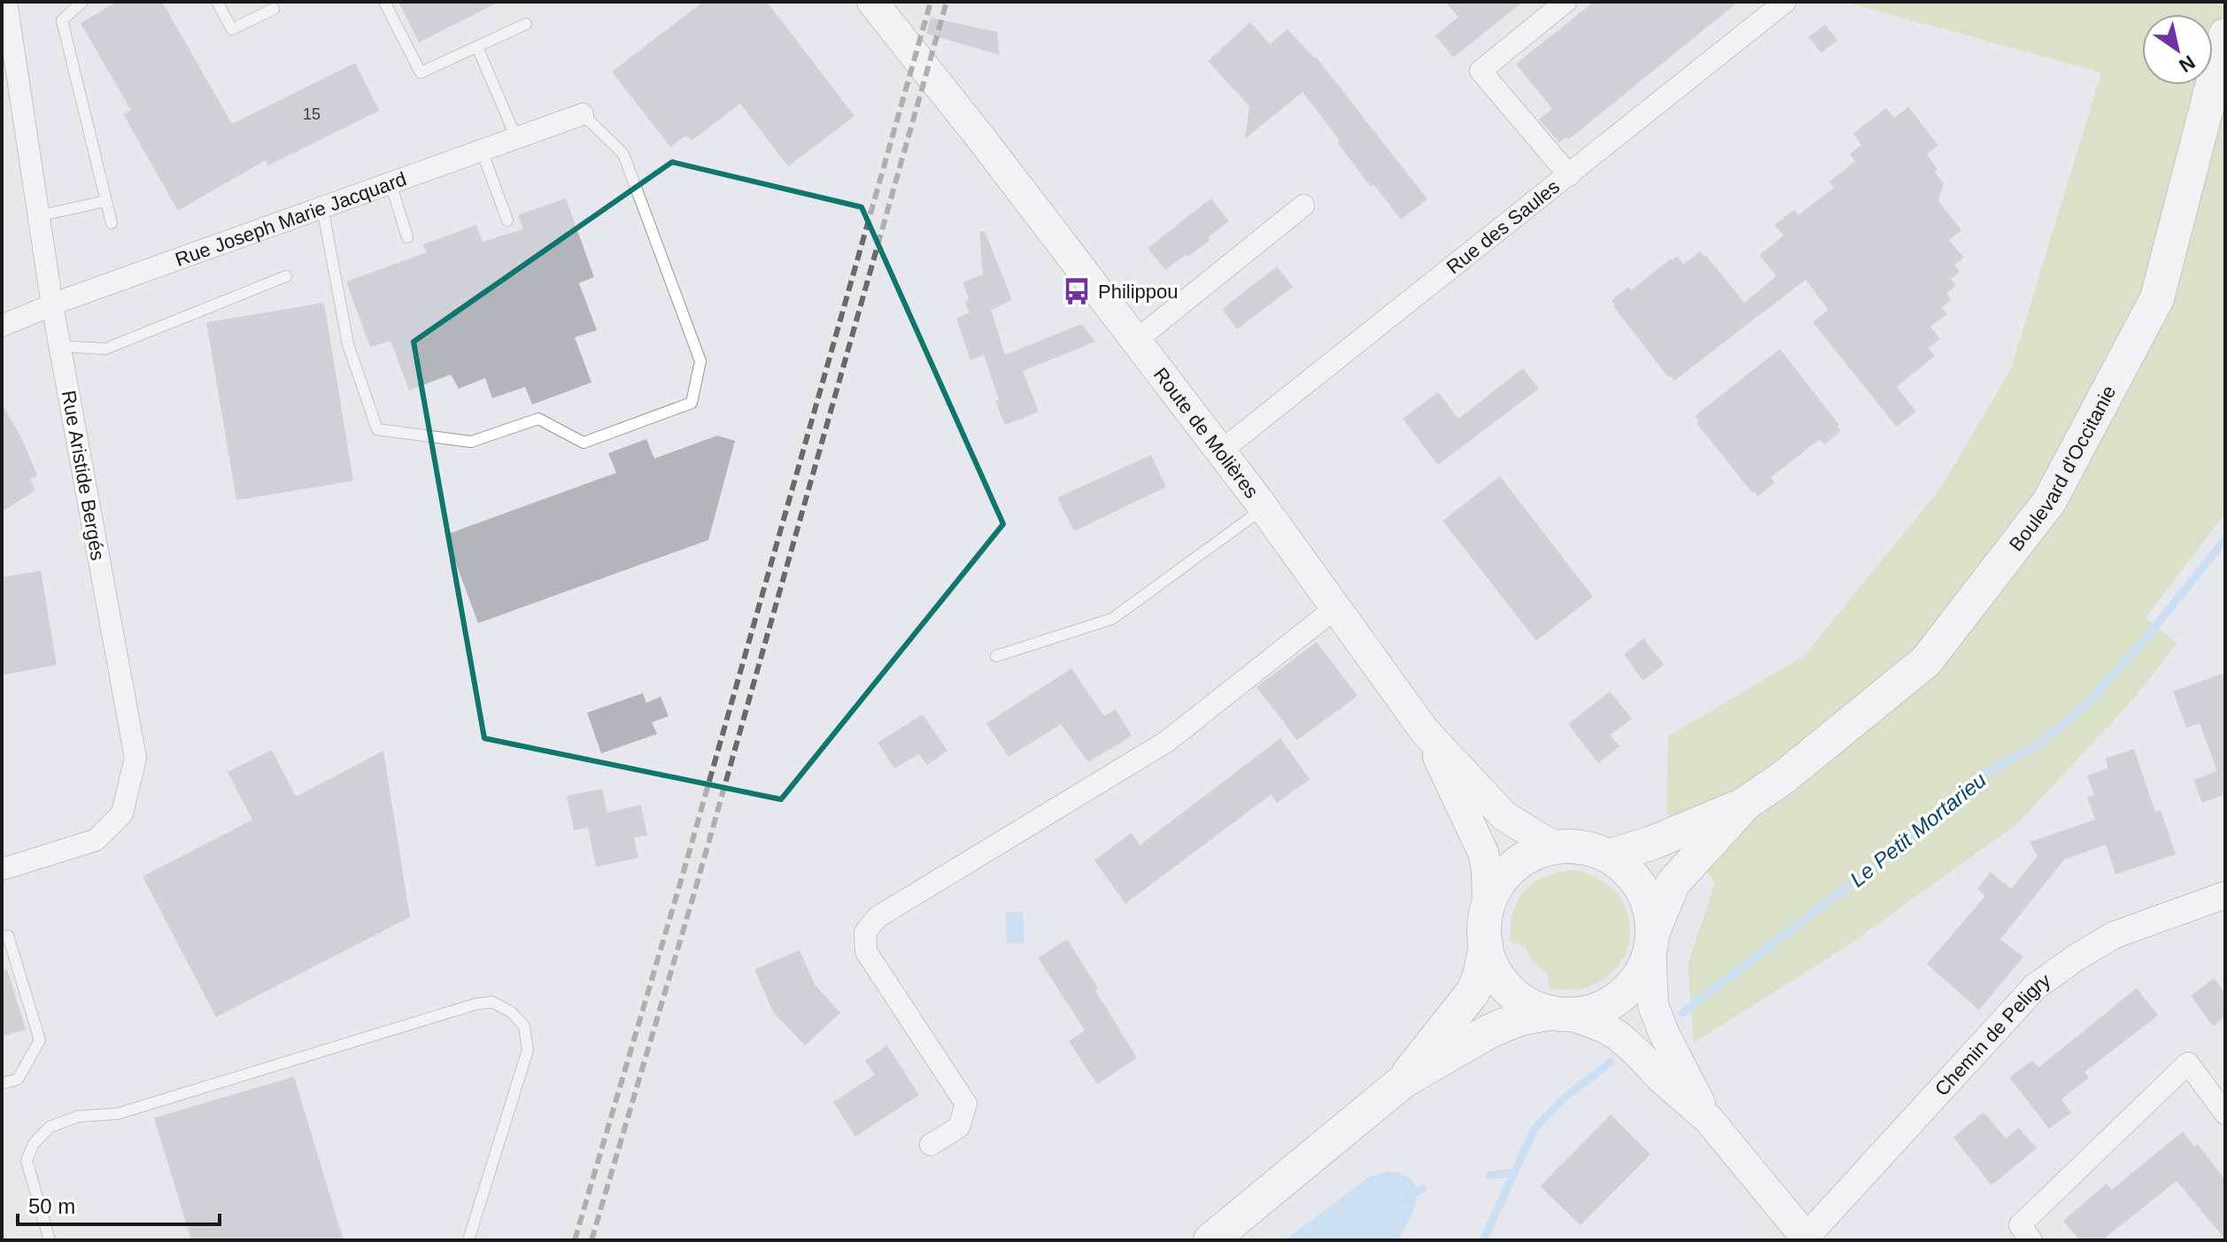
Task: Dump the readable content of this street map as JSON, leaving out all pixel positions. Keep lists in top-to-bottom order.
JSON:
{
  "streets": {
    "main road": ["Route de Molières", "Boulevard d'Occitanie"],
    "street": [
      "Rue Joseph Marie Jacquard",
      "Rue des Saules",
      "Rue Aristide Bergés",
      "Chemin de Peligry"
    ]
  },
  "crossings": [
    ["Rue Joseph Marie Jacquard", "Rue Aristide Bergés"],
    ["Rue des Saules", "Route de Molières"],
    ["Route de Molières", "Boulevard d'Occitanie"]
  ],
  "water": ["Le Petit Mortarieu"],
  "places": {
    "bus stop": ["Philippou"]
  },
  "house_numbers": ["15"],
  "scale_bar": "50 m",
  "north": "bottom right"
}
